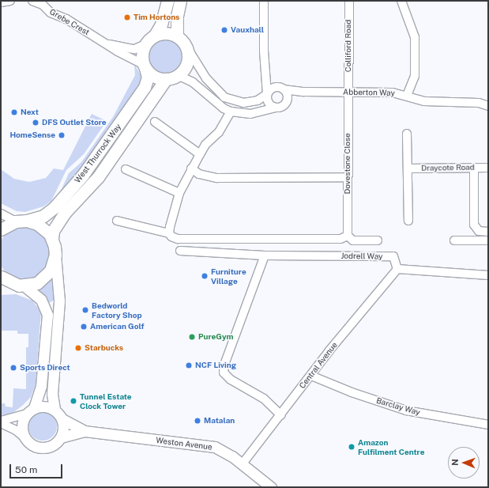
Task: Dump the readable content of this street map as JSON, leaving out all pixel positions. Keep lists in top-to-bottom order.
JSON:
{
  "streets": {
    "main road": ["West Thurrock Way"],
    "street": [
      "Grebe Crest",
      "Colliford Road",
      "Abberton Way",
      "Dovestone Close",
      "Draycote Road",
      "Jodrell Way",
      "Central Avenue",
      "Barclay Way",
      "Weston Avenue"
    ]
  },
  "crossings": [
    ["Grebe Crest", "West Thurrock Way"],
    ["Colliford Road", "Abberton Way"],
    ["Colliford Road", "Dovestone Close"],
    ["Abberton Way", "Dovestone Close"],
    ["Jodrell Way", "Central Avenue"],
    ["Central Avenue", "Barclay Way"],
    ["Central Avenue", "Weston Avenue"]
  ],
  "places": [
    "Tim Hortons",
    "Vauxhall",
    "Next",
    "DFS Outlet Store",
    "HomeSense",
    "Furniture Village",
    "Bedworld Factory Shop",
    "American Golf",
    "PureGym",
    "Starbucks",
    "NCF Living",
    "Sports Direct",
    "Tunnel Estate Clock Tower",
    "Matalan",
    "Amazon Fulfilment Centre"
  ],
  "scale_bar": "50 m",
  "north": "left"
}
